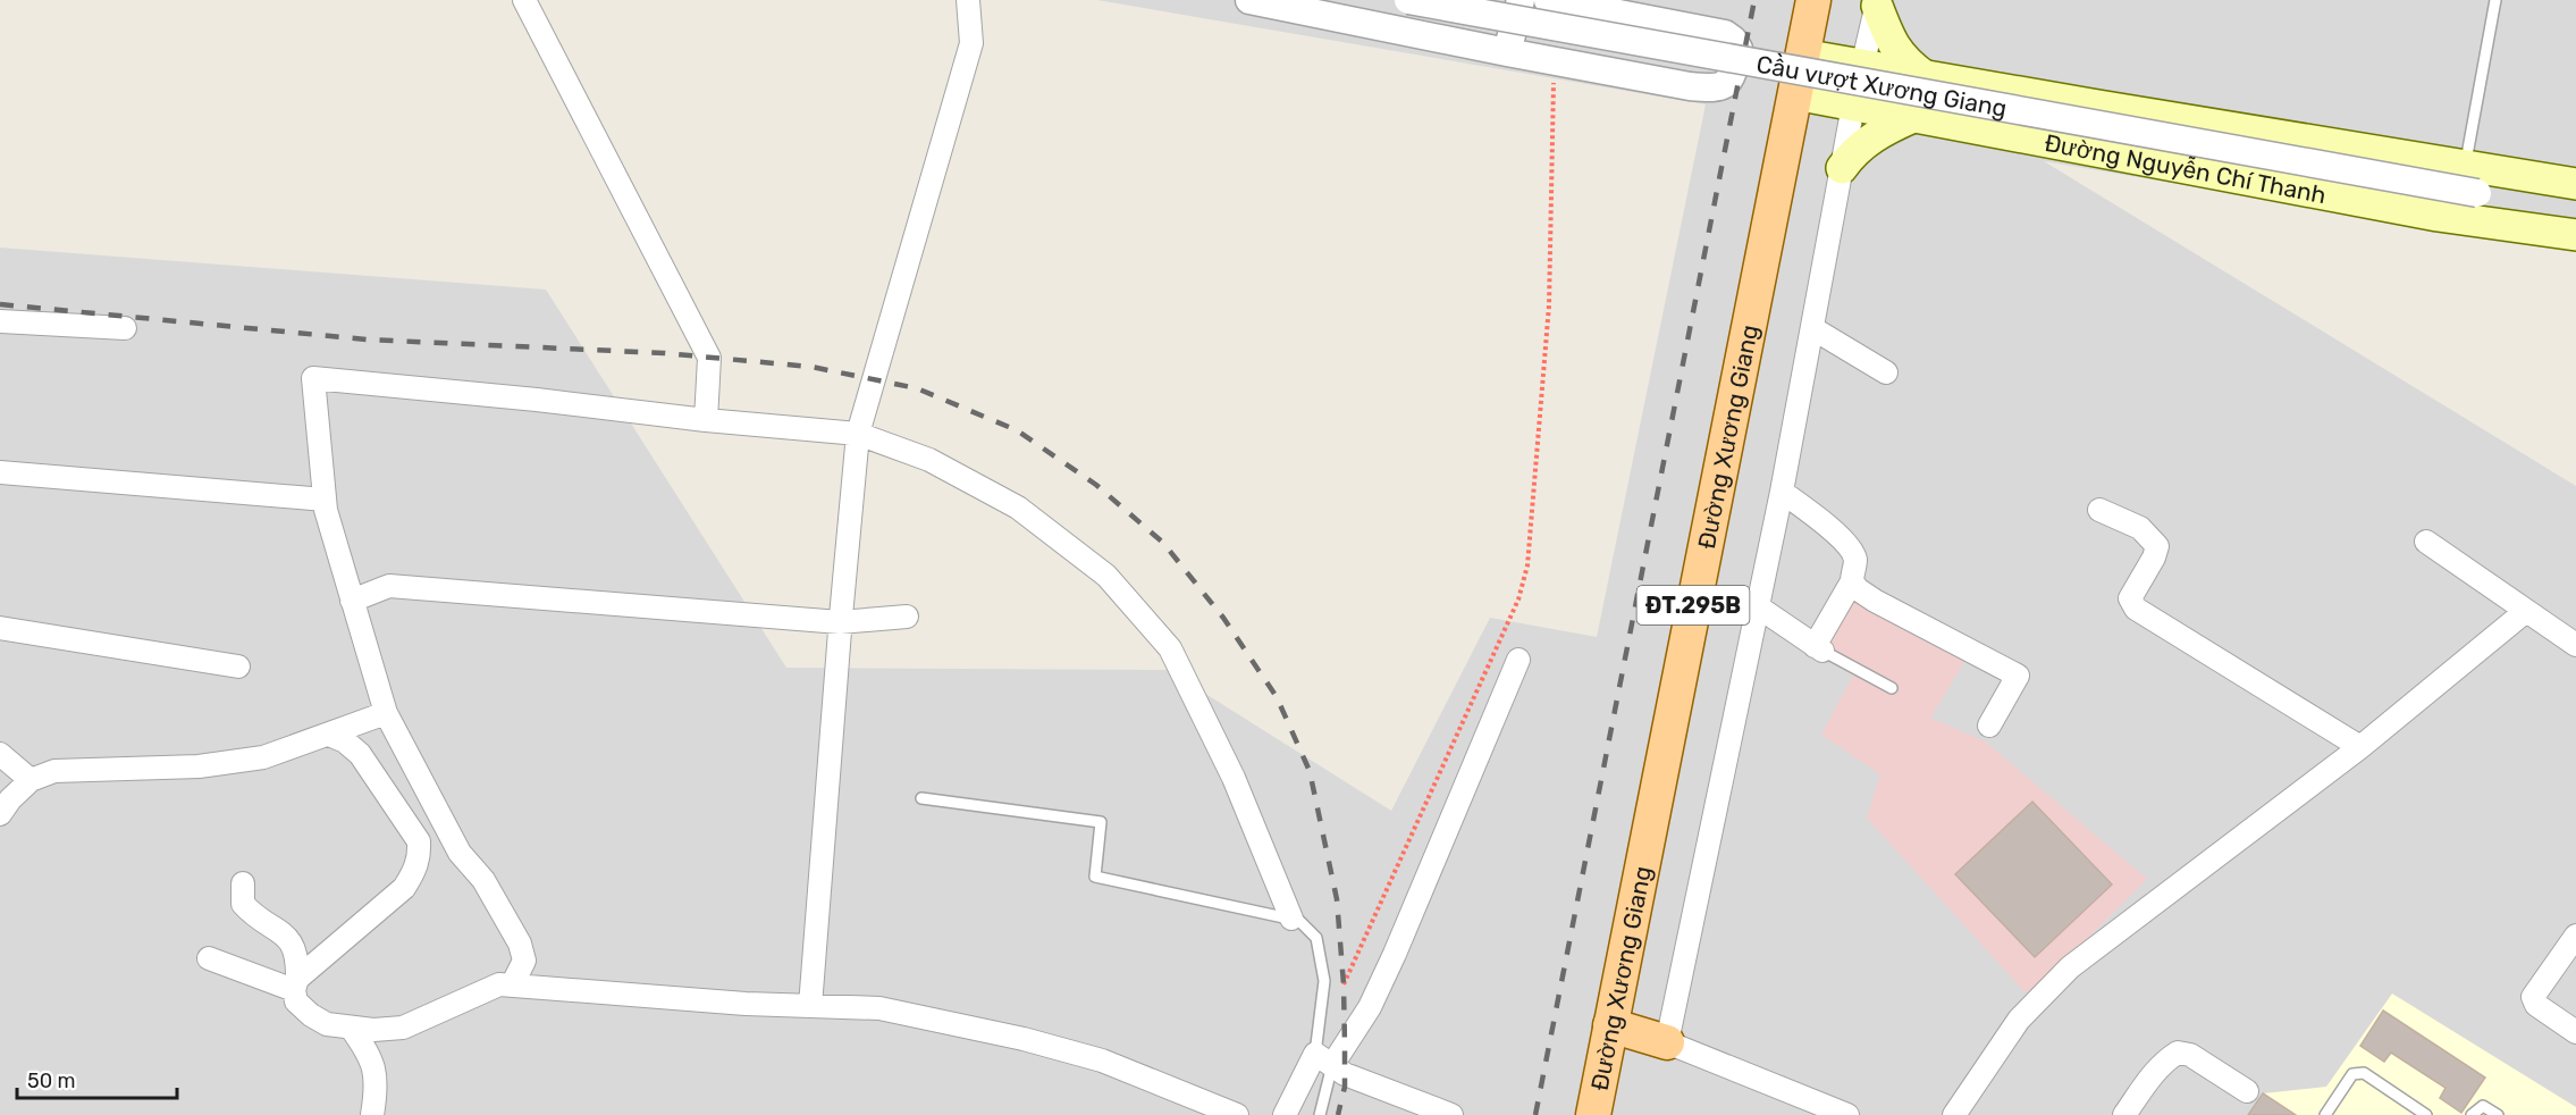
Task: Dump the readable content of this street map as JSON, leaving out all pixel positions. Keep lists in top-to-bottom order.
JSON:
{
  "streets": {
    "main road": ["Đường Nguyễn Chí Thanh", "Đường Xương Giang", "ĐT.295B"],
    "street": ["Cầu vượt Xương Giang"]
  },
  "crossings": [
    ["Đường Nguyễn Chí Thanh", "Đường Xương Giang"]
  ],
  "scale_bar": "50 m"
}
